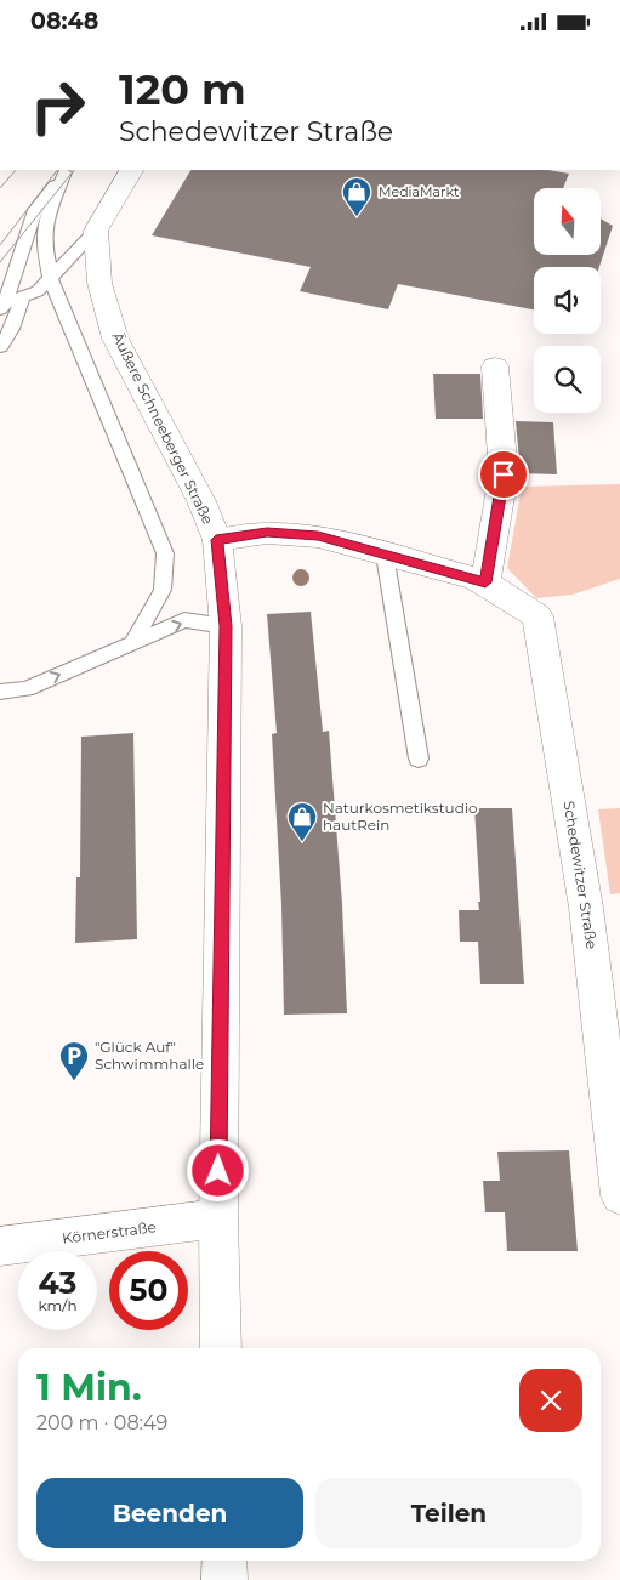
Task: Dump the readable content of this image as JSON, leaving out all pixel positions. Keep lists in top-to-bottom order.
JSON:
{
  "streets": {
    "main road": ["Äußere Schneeberger Straße", "Schedewitzer Straße", "Körnerstraße"]
  },
  "crossings": [
    ["Äußere Schneeberger Straße", "Schedewitzer Straße"],
    ["Äußere Schneeberger Straße", "Körnerstraße"]
  ],
  "places": {
    "shop": ["MediaMarkt", "Naturkosmetikstudio hautRein"],
    "parking": ["\"Glück Auf\" Schwimmhalle"]
  },
  "north": "top",
  "page": {
    "status": "08:48",
    "turn": ["120 m", "Schedewitzer Straße"],
    "speed": "43 km/h",
    "limit": "50",
    "heading": ["1 Min.", "200 m · 08:49"],
    "buttons": ["Beenden", "Teilen"]
  }
}
